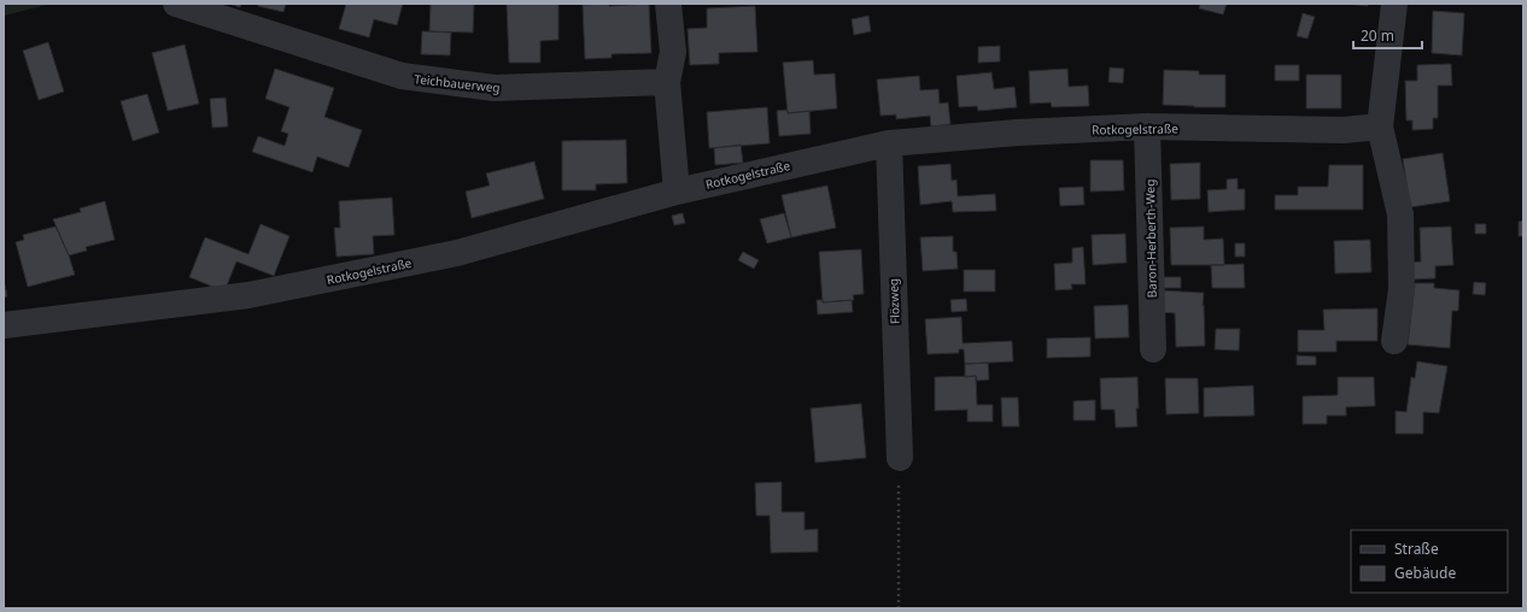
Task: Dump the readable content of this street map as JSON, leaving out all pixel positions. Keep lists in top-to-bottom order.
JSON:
{
  "streets": {
    "street": [
      "Teichbauerweg",
      "Rotkogelstraße",
      "Baron-Herberth-Weg",
      "Flözweg"
    ]
  },
  "crossings": [
    ["Rotkogelstraße", "Baron-Herberth-Weg"],
    ["Rotkogelstraße", "Flözweg"]
  ],
  "legend": ["Straße", "Gebäude"],
  "scale_bar": "20 m"
}
